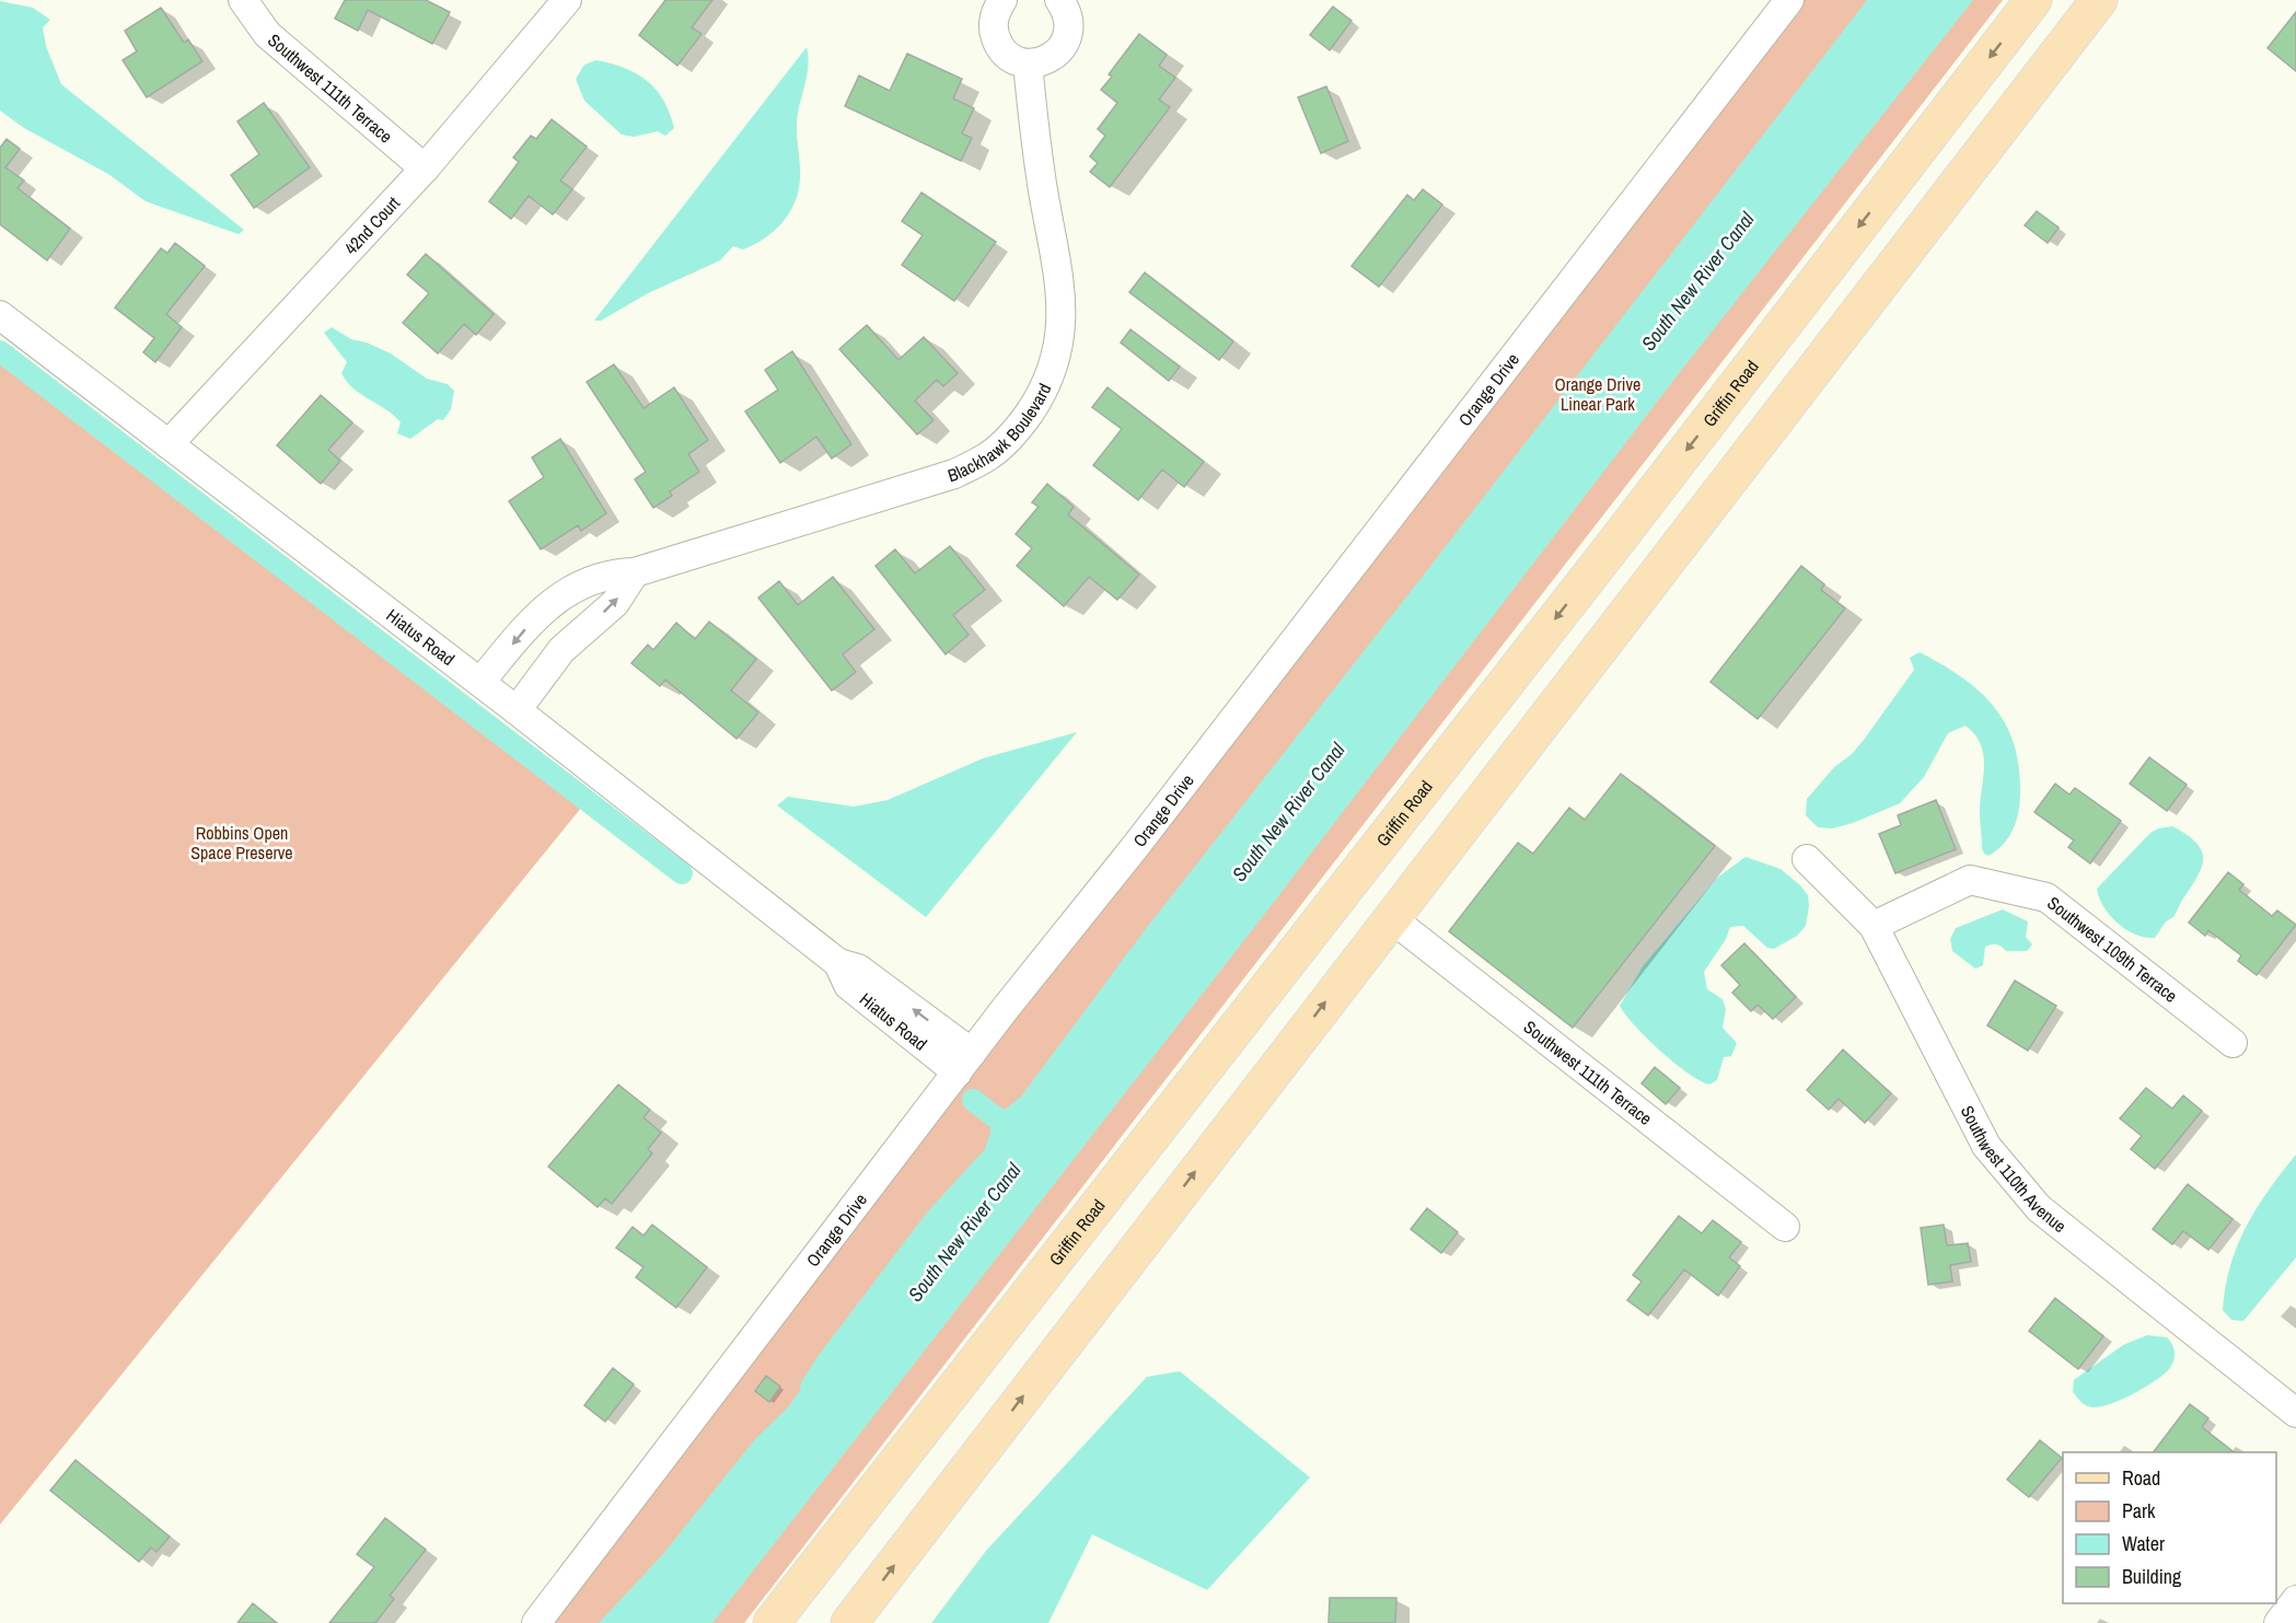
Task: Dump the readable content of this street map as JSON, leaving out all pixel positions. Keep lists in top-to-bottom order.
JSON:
{
  "streets": {
    "main road": ["Griffin Road"],
    "street": [
      "Southwest 111th Terrace",
      "42nd Court",
      "Orange Drive",
      "Blackhawk Boulevard",
      "Hiatus Road",
      "Southwest 109th Terrace",
      "Southwest 110th Avenue"
    ]
  },
  "crossings": [
    ["Southwest 111th Terrace", "42nd Court"],
    ["42nd Court", "Hiatus Road"],
    ["Orange Drive", "Hiatus Road"],
    ["Blackhawk Boulevard", "Hiatus Road"],
    ["Southwest 109th Terrace", "Southwest 110th Avenue"]
  ],
  "water": ["South New River Canal"],
  "parks": ["Orange Drive Linear Park", "Robbins Open Space Preserve"],
  "legend": [
    "Road",
    "Park",
    "Water",
    "Building"
  ]
}
